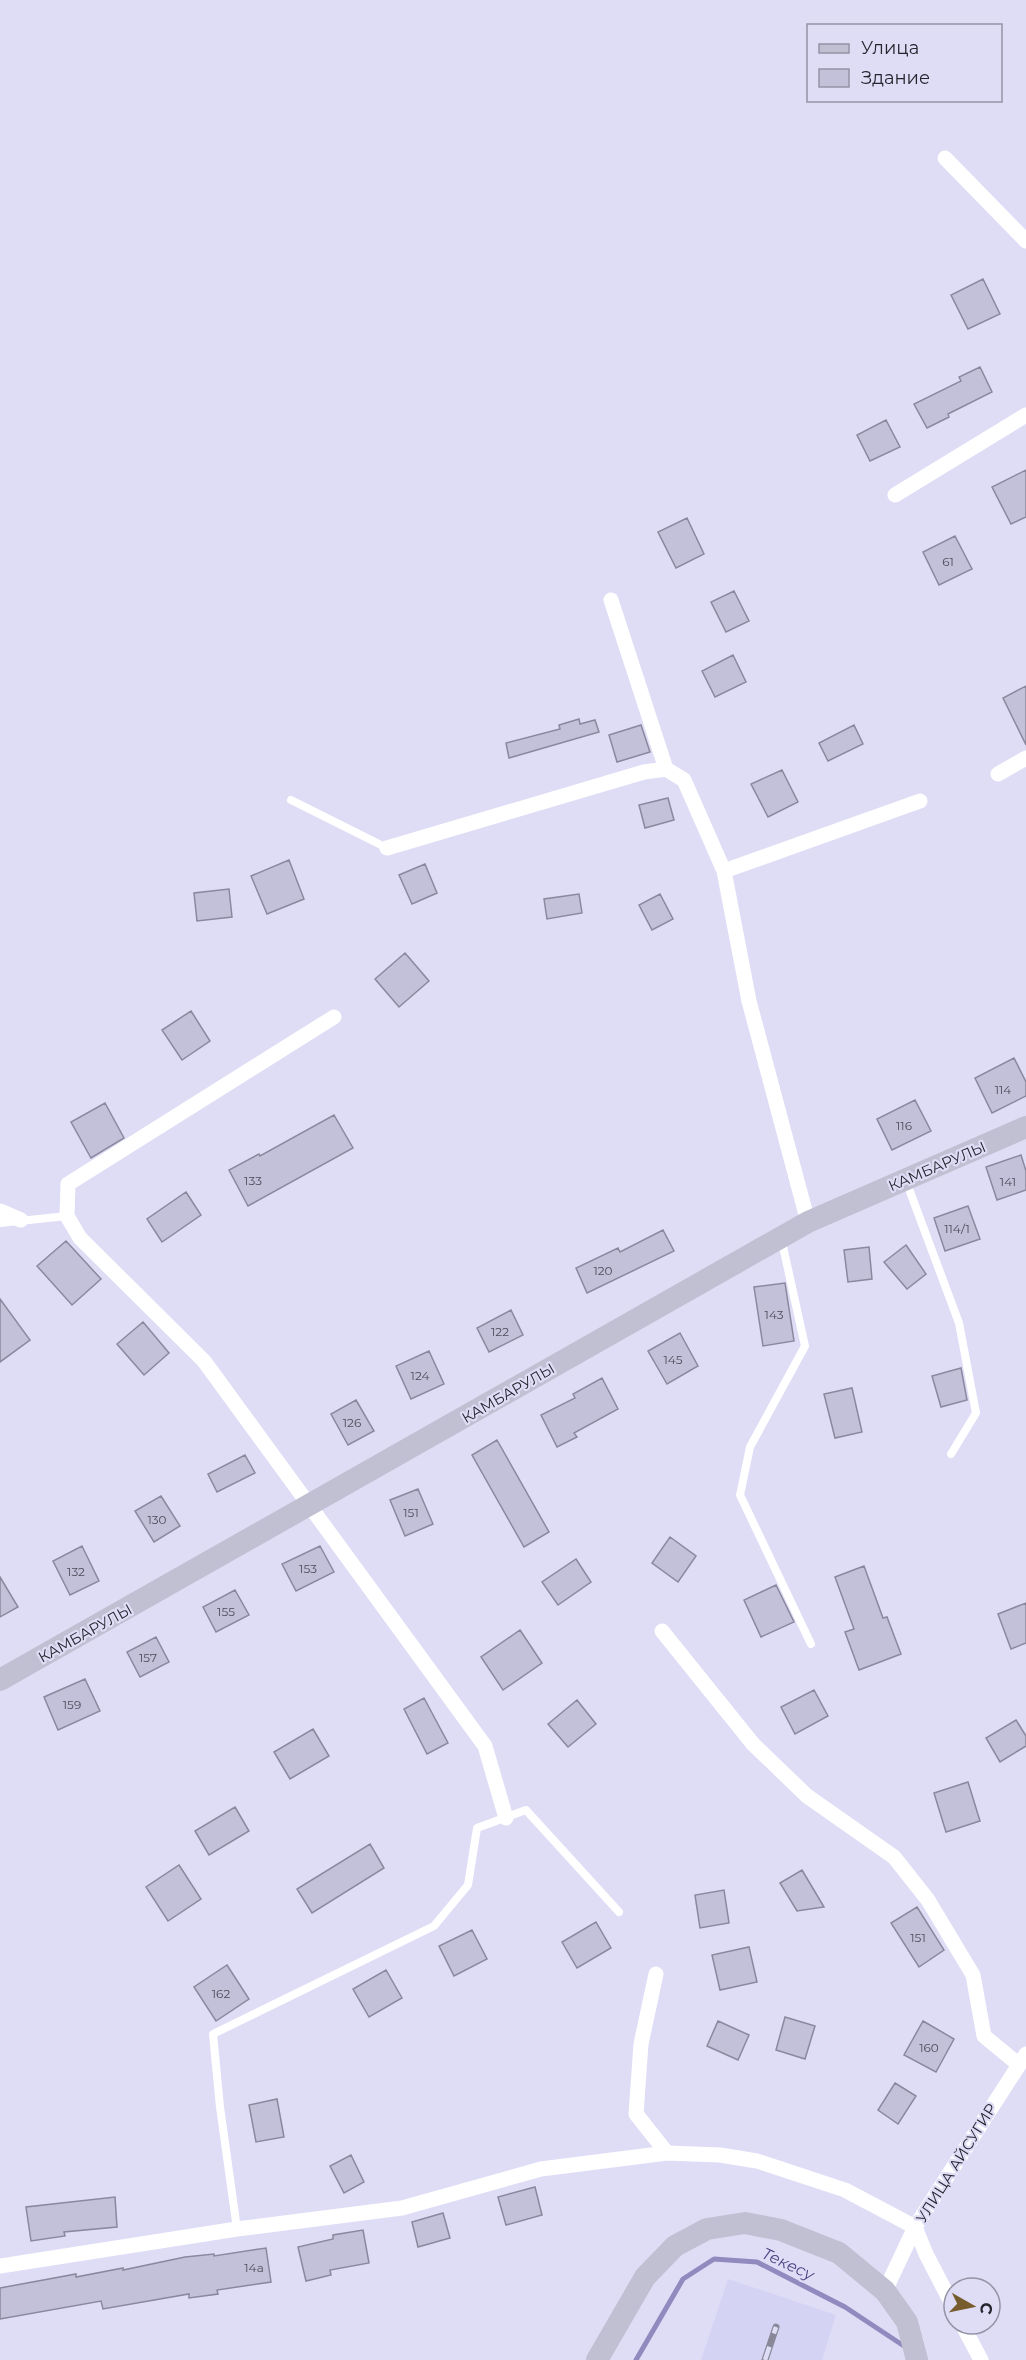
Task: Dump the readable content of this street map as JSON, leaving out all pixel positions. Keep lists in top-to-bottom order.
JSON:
{
  "streets": {
    "street": ["КАМБАРУЛЫ", "УЛИЦА АЙСУГИР"]
  },
  "water": ["Текесу"],
  "house_numbers": [
    "61",
    "114",
    "116",
    "133",
    "141",
    "114/1",
    "120",
    "143",
    "122",
    "145",
    "124",
    "126",
    "151",
    "130",
    "153",
    "132",
    "155",
    "157",
    "159",
    "151",
    "162",
    "160",
    "14а"
  ],
  "legend": ["Улица", "Здание"],
  "north": "right"
}
